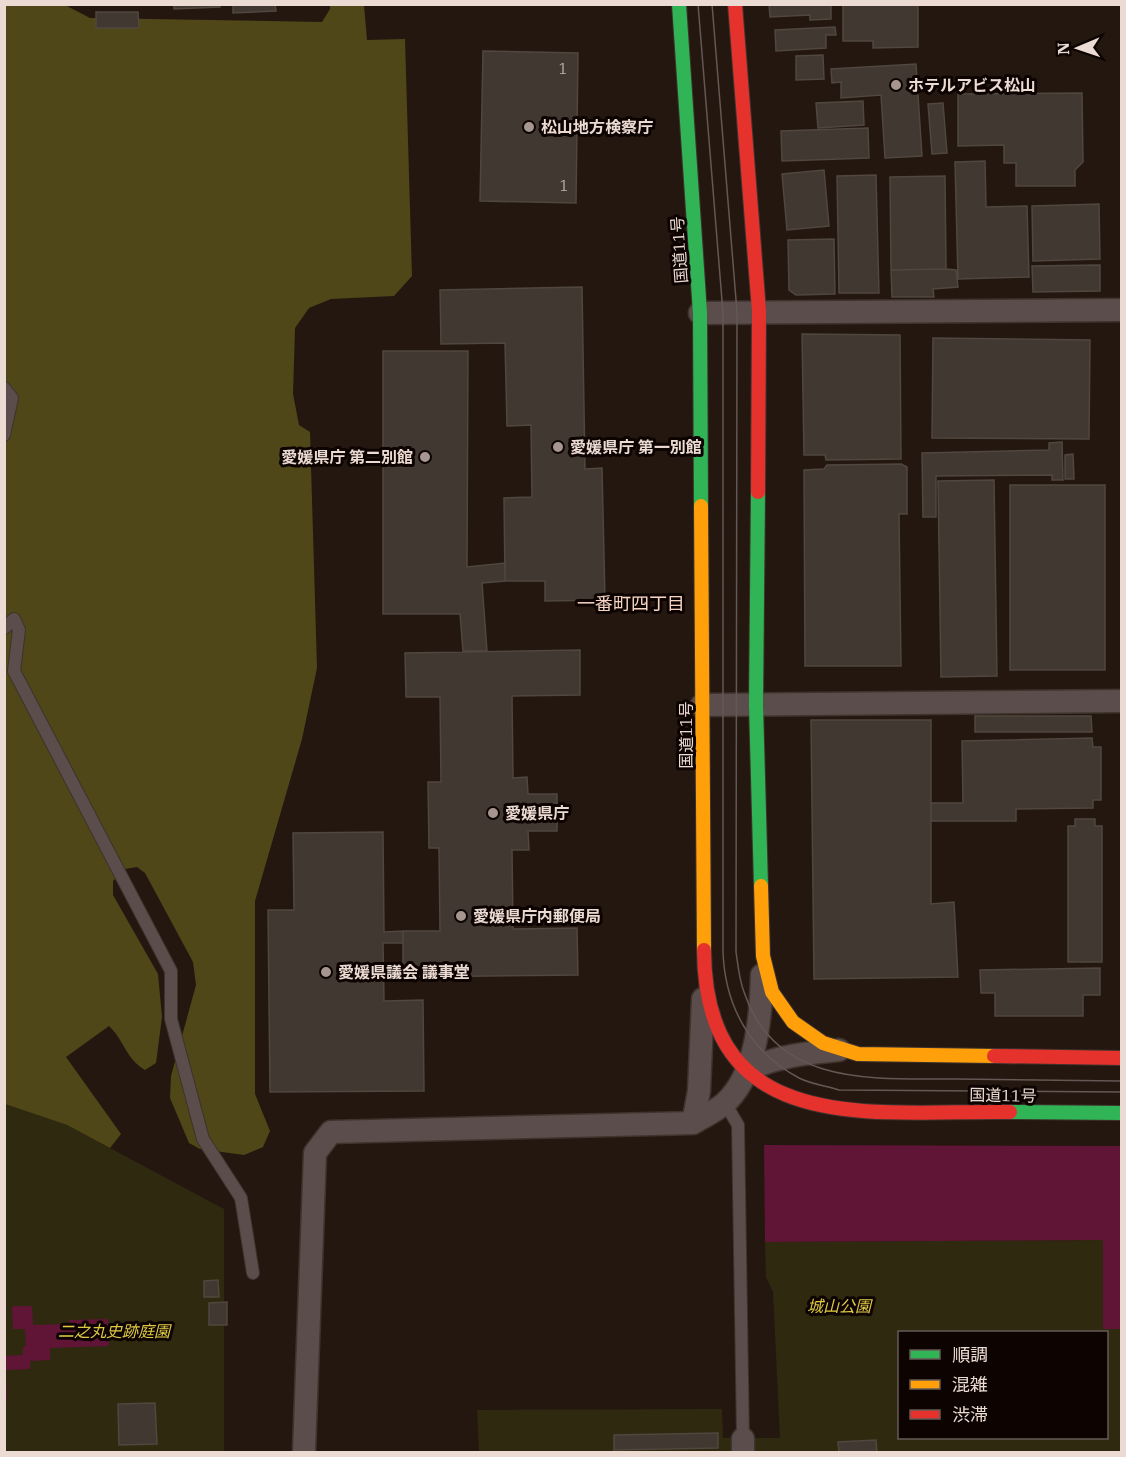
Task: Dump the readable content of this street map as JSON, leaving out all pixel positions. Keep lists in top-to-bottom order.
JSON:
{
  "streets": {
    "highway": ["国道11号"]
  },
  "districts": ["一番町四丁目"],
  "parks": ["城山公園", "二之丸史跡庭園"],
  "places": [
    "ホテルアビス松山",
    "松山地方検察庁",
    "愛媛県庁 第一別館",
    "愛媛県庁 第二別館",
    "愛媛県庁",
    "愛媛県庁内郵便局",
    "愛媛県議会 議事堂"
  ],
  "house_numbers": ["1", "1"],
  "legend": ["順調", "混雑", "渋滞"],
  "north": "left"
}
